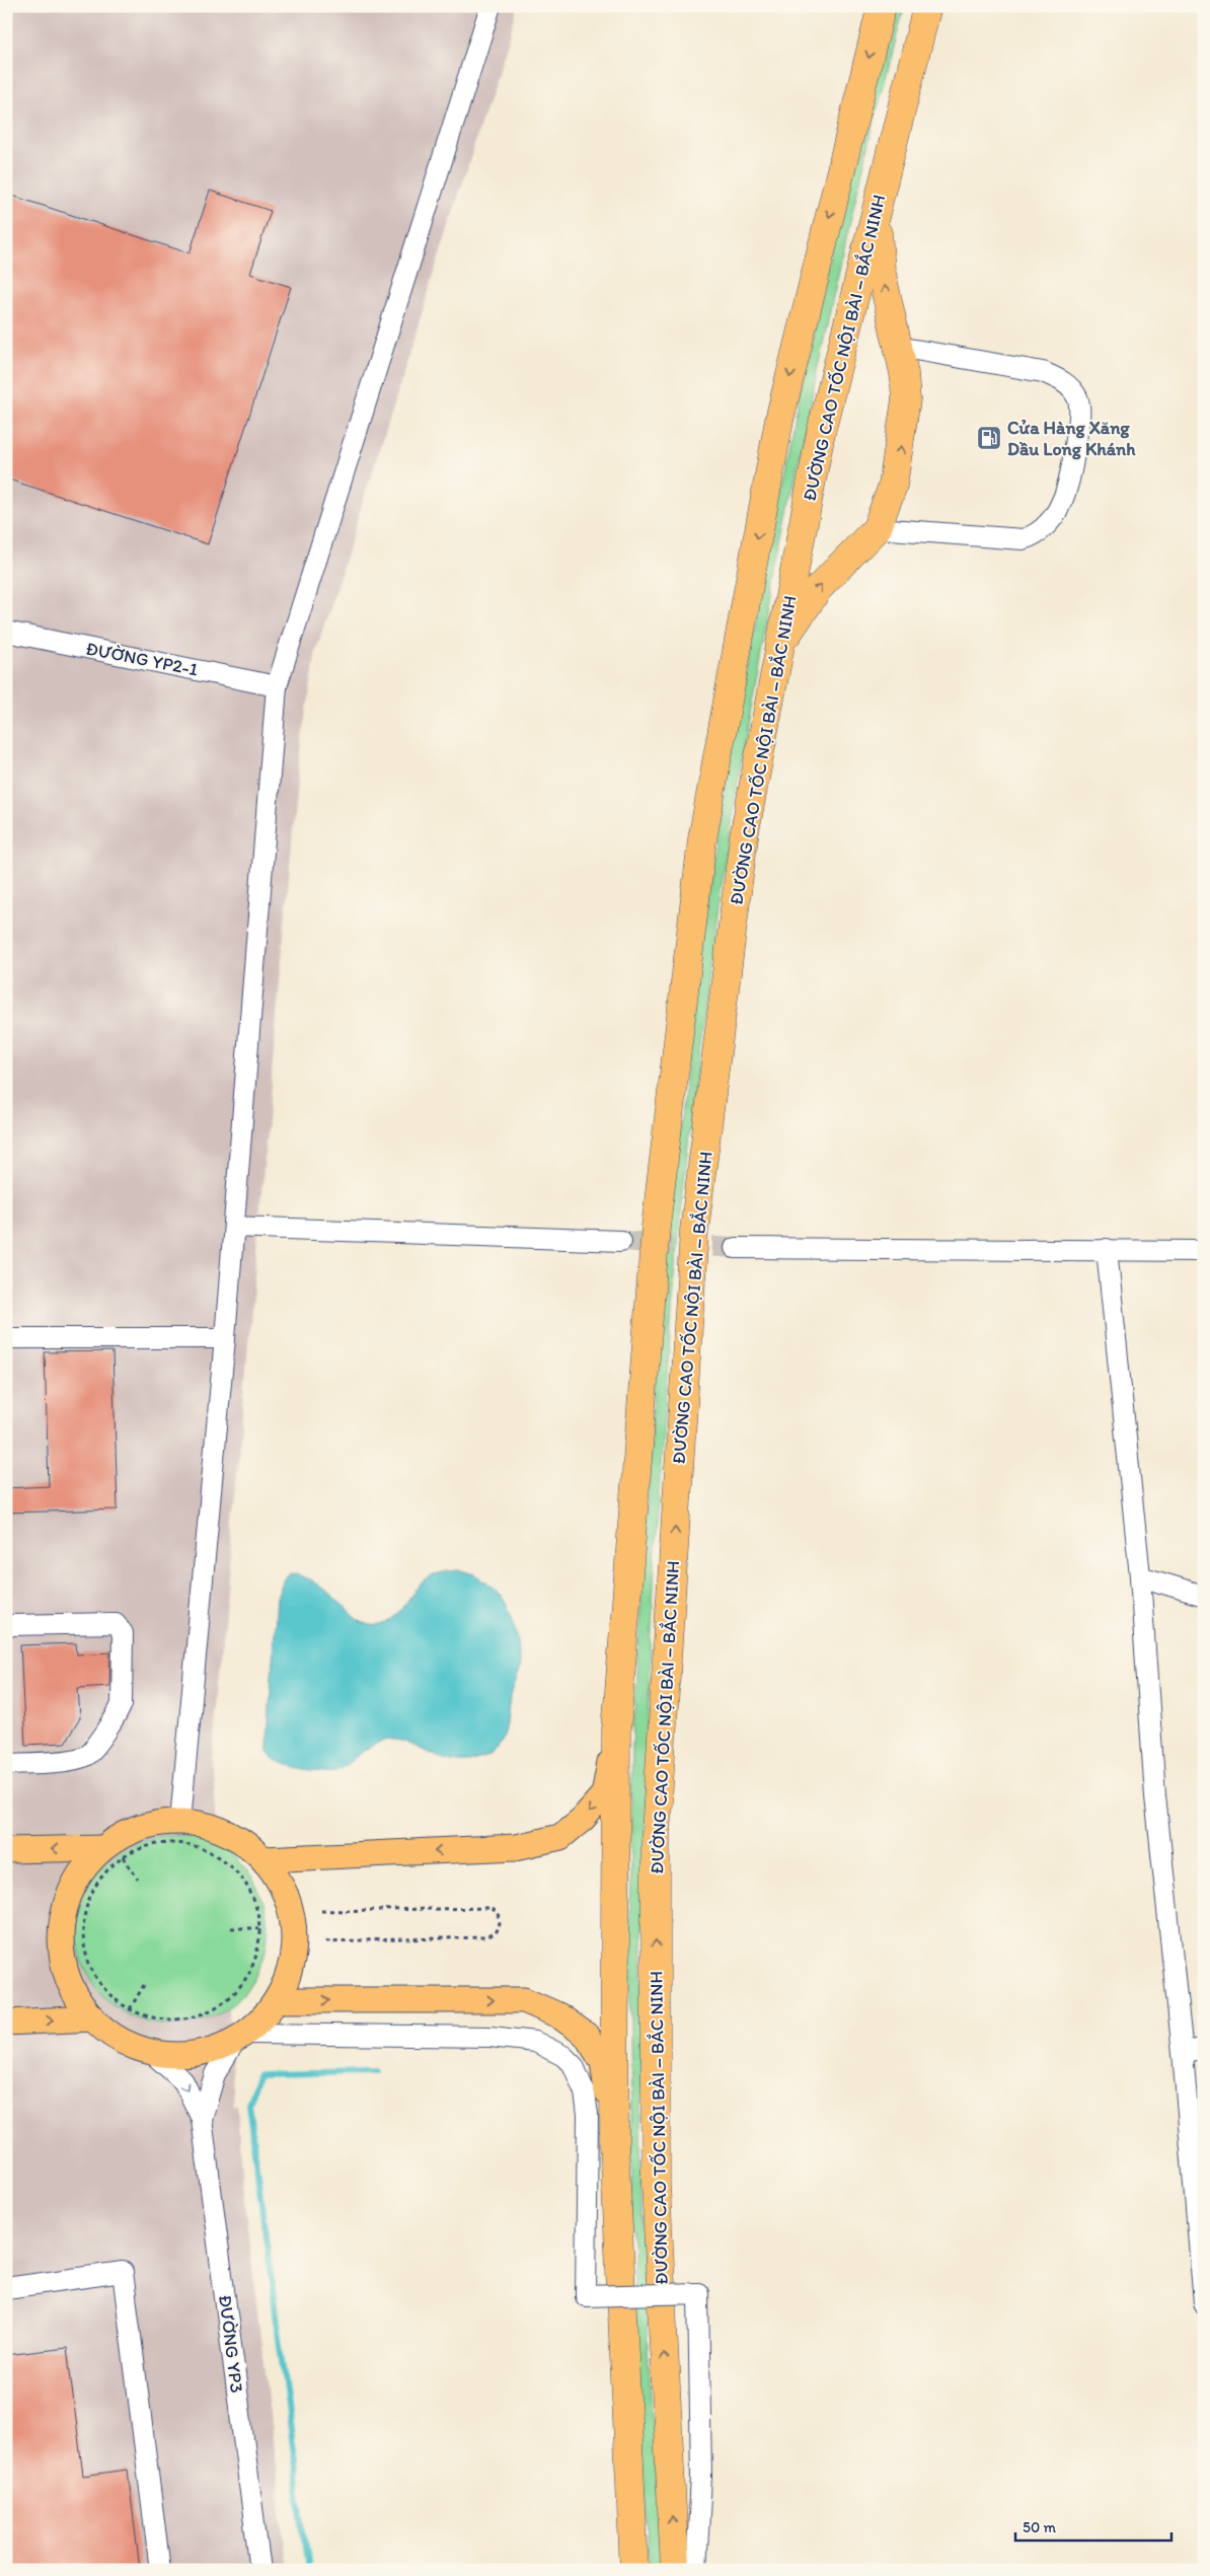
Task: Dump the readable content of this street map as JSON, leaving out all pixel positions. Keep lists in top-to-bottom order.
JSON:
{
  "streets": {
    "highway": ["ĐƯỜNG CAO TỐC NỘI BÀI – BẮC NINH"],
    "street": ["ĐƯỜNG YP2-1", "ĐƯỜNG YP3"]
  },
  "places": {
    "fuel station": ["Cửa Hàng Xăng Dầu Long Khánh"]
  },
  "scale_bar": "50 m"
}
